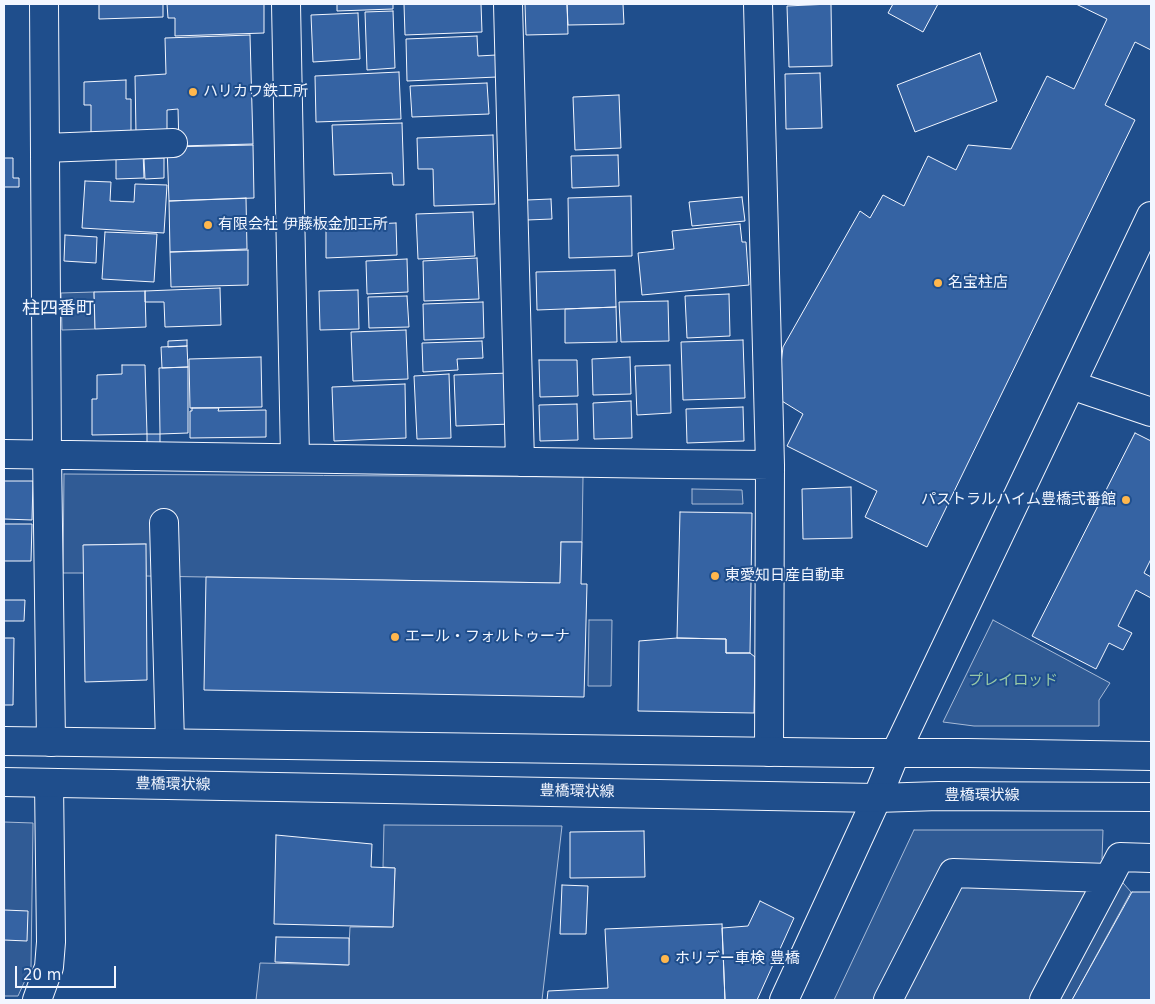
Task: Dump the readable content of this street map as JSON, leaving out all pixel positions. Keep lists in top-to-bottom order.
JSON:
{
  "streets": {
    "street": ["豊橋環状線"]
  },
  "districts": ["柱四番町"],
  "parks": ["プレイロッド"],
  "places": [
    "ハリカワ鉄工所",
    "有限会社 伊藤板金加工所",
    "名宝柱店",
    "パストラルハイム豊橋弐番館",
    "東愛知日産自動車",
    "エール・フォルトゥーナ",
    "ホリデー車検 豊橋"
  ],
  "scale_bar": "20 m"
}
